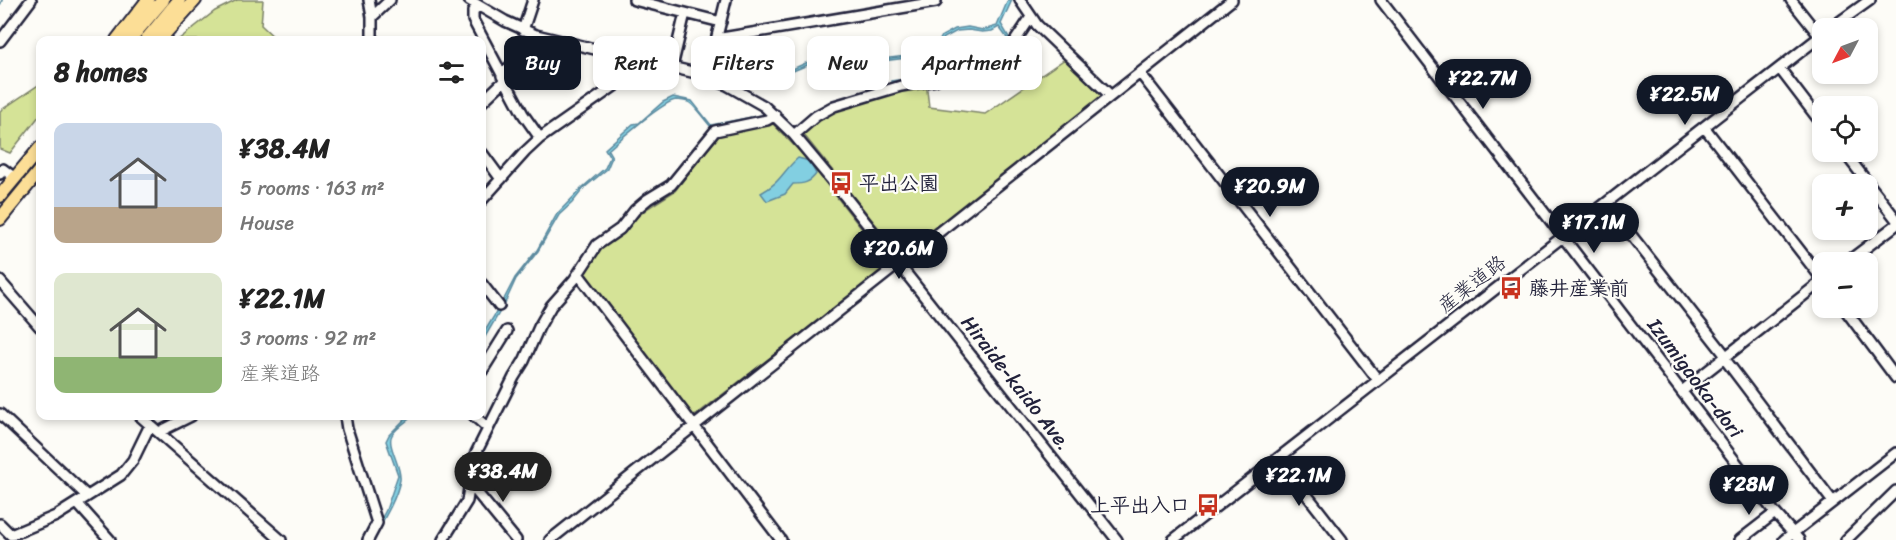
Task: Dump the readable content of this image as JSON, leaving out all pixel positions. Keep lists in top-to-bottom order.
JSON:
{
  "streets": {
    "street": ["産業道路", "Izumigaoka-dori", "Hiraide-kaido Ave."]
  },
  "crossings": [
    ["産業道路", "Izumigaoka-dori"]
  ],
  "places": {
    "bus stop": ["平出公園", "藤井産業前", "上平出入口"]
  },
  "north": "bottom left",
  "page": {
    "map_buttons": ["+", "−"],
    "chip": [
      "Buy",
      "Rent",
      "Filters",
      "New",
      "Apartment"
    ],
    "heading": "8 homes",
    "price": [
      "¥22.7M",
      "¥22.5M",
      "¥20.9M",
      "¥17.1M",
      "¥20.6M",
      "¥38.4M",
      "¥22.1M",
      "¥28M"
    ],
    "list": [
      {
        "name": "¥38.4M",
        "note": "5 rooms · 163 m² · House"
      },
      {
        "name": "¥22.1M",
        "note": "3 rooms · 92 m² · 産業道路"
      }
    ]
  }
}
